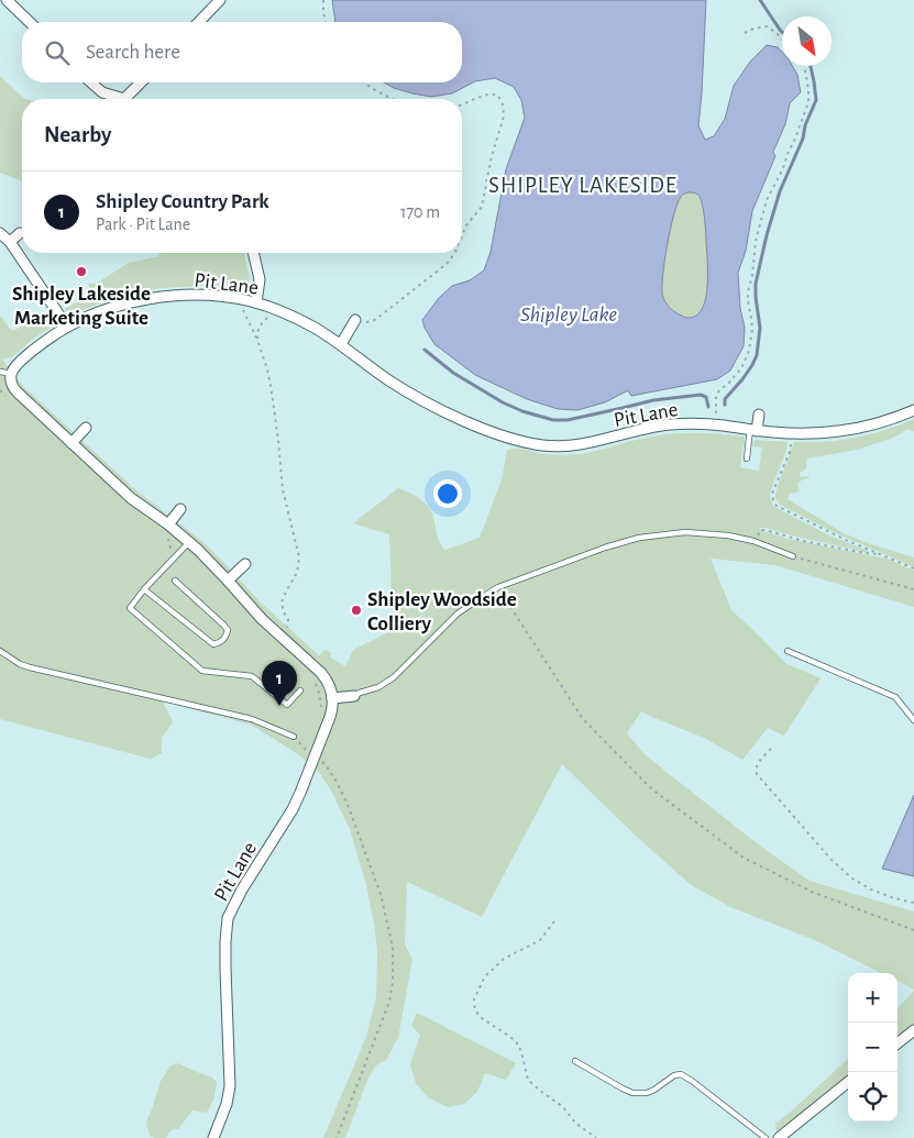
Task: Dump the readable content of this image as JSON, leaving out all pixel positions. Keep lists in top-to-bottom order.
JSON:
{
  "streets": {
    "street": ["Pit Lane"]
  },
  "districts": ["SHIPLEY LAKESIDE"],
  "water": ["Shipley Lake"],
  "places": ["Shipley Lakeside Marketing Suite", "Shipley Woodside Colliery"],
  "north": "bottom right",
  "page": {
    "search": "Search here",
    "heading": "Nearby",
    "list": [
      {
        "mark": "1",
        "name": "Shipley Country Park",
        "note": "Park · Pit Lane",
        "value": "170 m"
      }
    ],
    "pins": "1",
    "map_buttons": ["+", "−"]
  }
}
